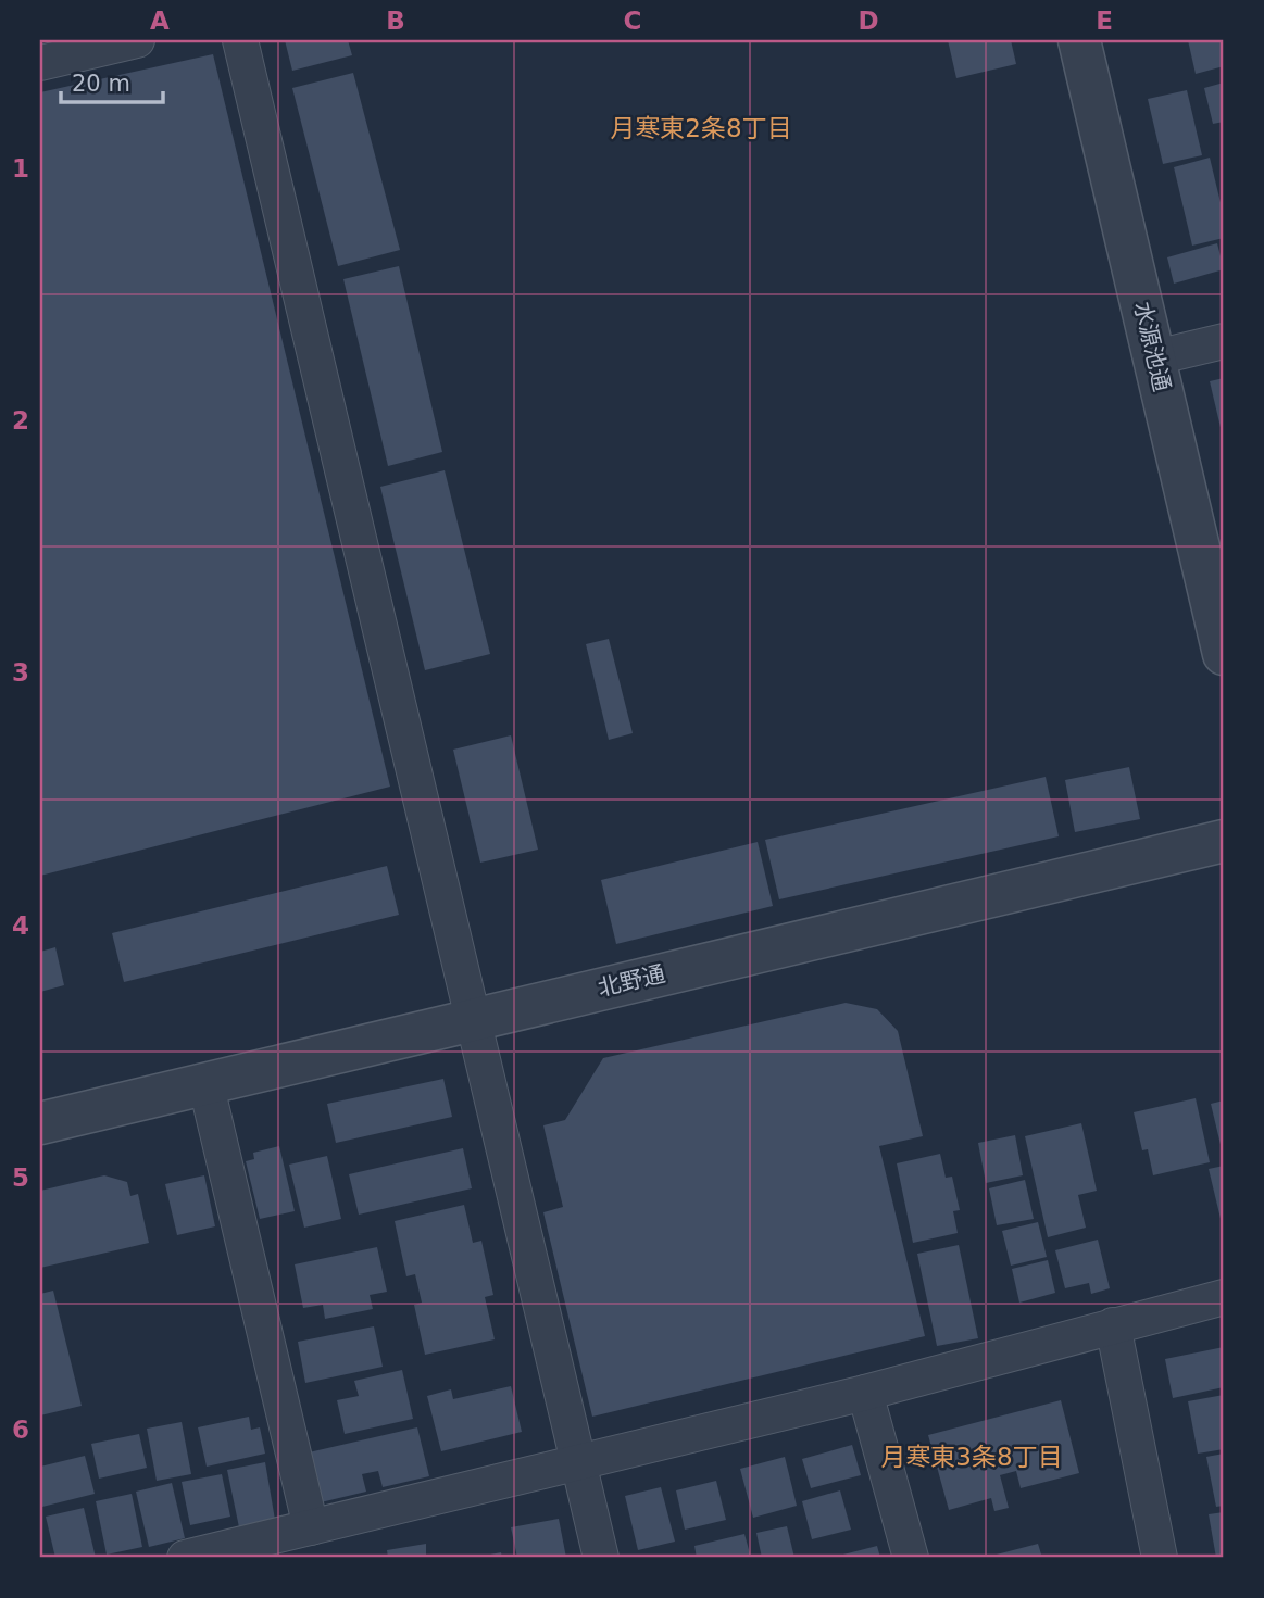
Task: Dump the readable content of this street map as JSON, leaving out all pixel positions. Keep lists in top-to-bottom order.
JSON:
{
  "streets": {
    "street": ["水源池通", "北野通"]
  },
  "districts": ["月寒東2条8丁目", "月寒東3条8丁目"],
  "scale_bar": "20 m",
  "grid": {
    "columns": [
      "A",
      "B",
      "C",
      "D",
      "E"
    ],
    "rows": [
      "1",
      "2",
      "3",
      "4",
      "5",
      "6"
    ]
  }
}
